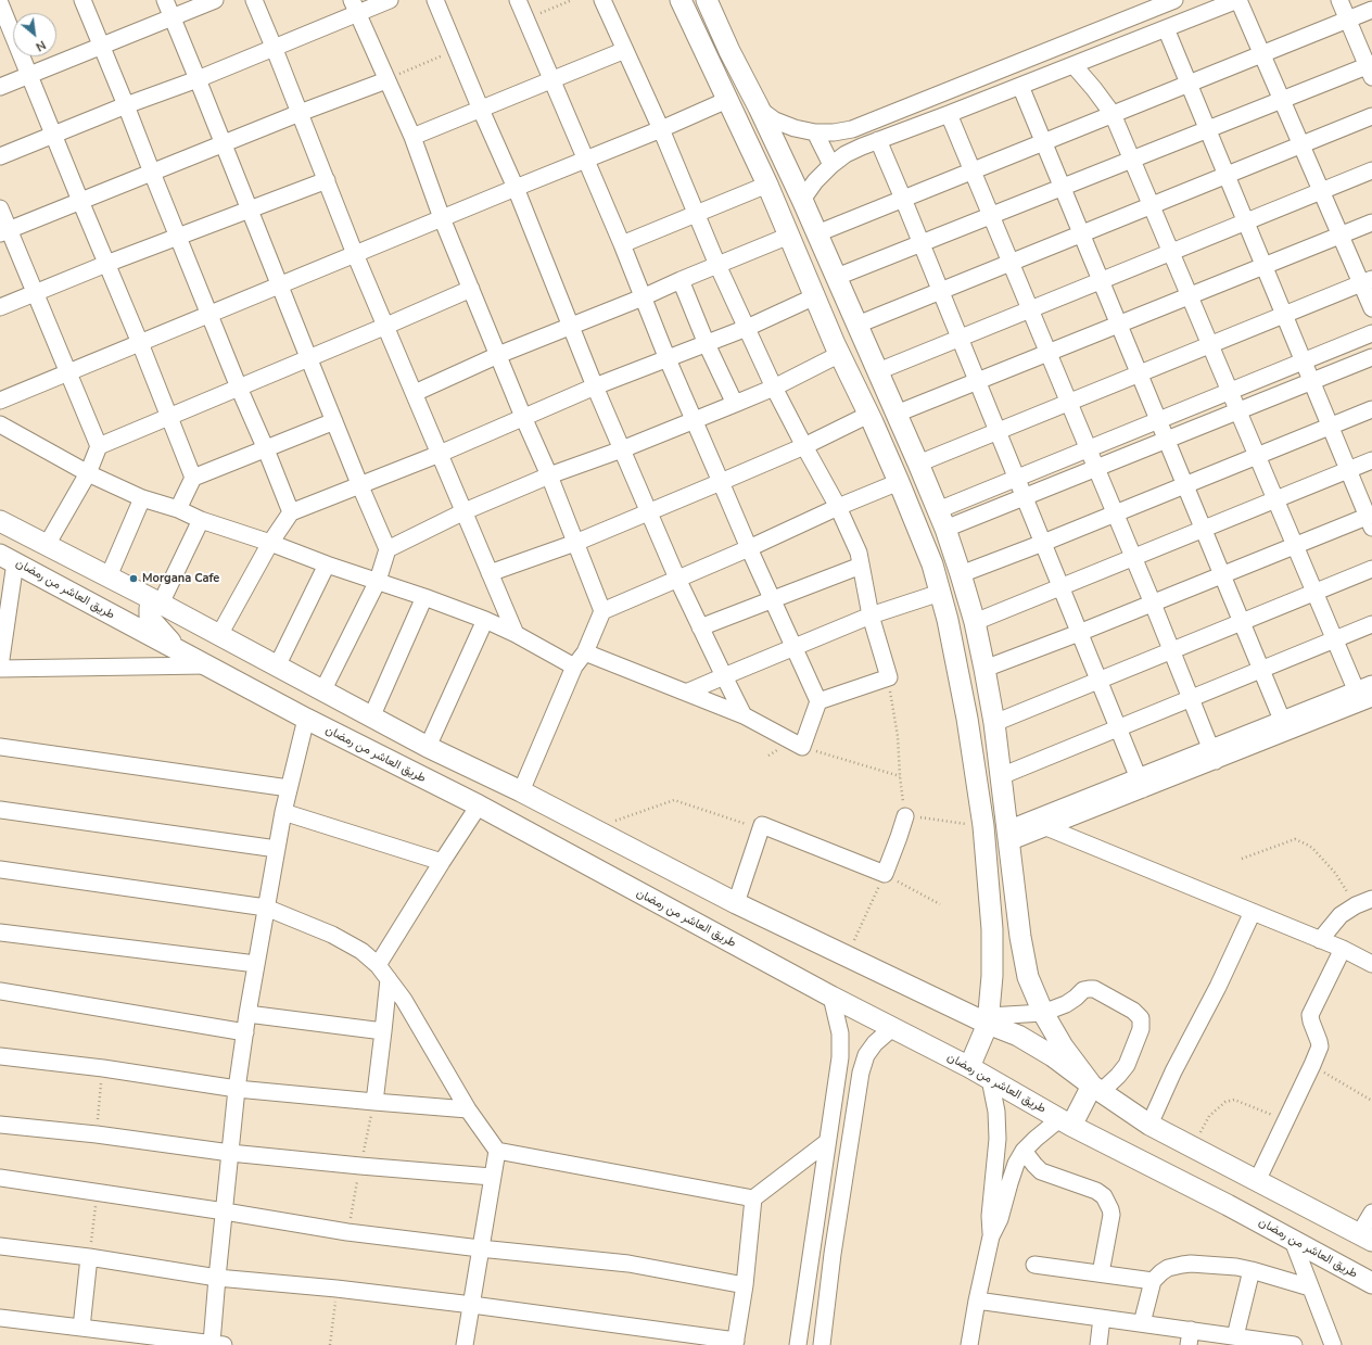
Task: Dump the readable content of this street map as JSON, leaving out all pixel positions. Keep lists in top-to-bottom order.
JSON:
{
  "streets": {
    "main road": ["طريق العاشر من رمضان"]
  },
  "places": ["Morgana Cafe"],
  "north": "bottom right"
}
